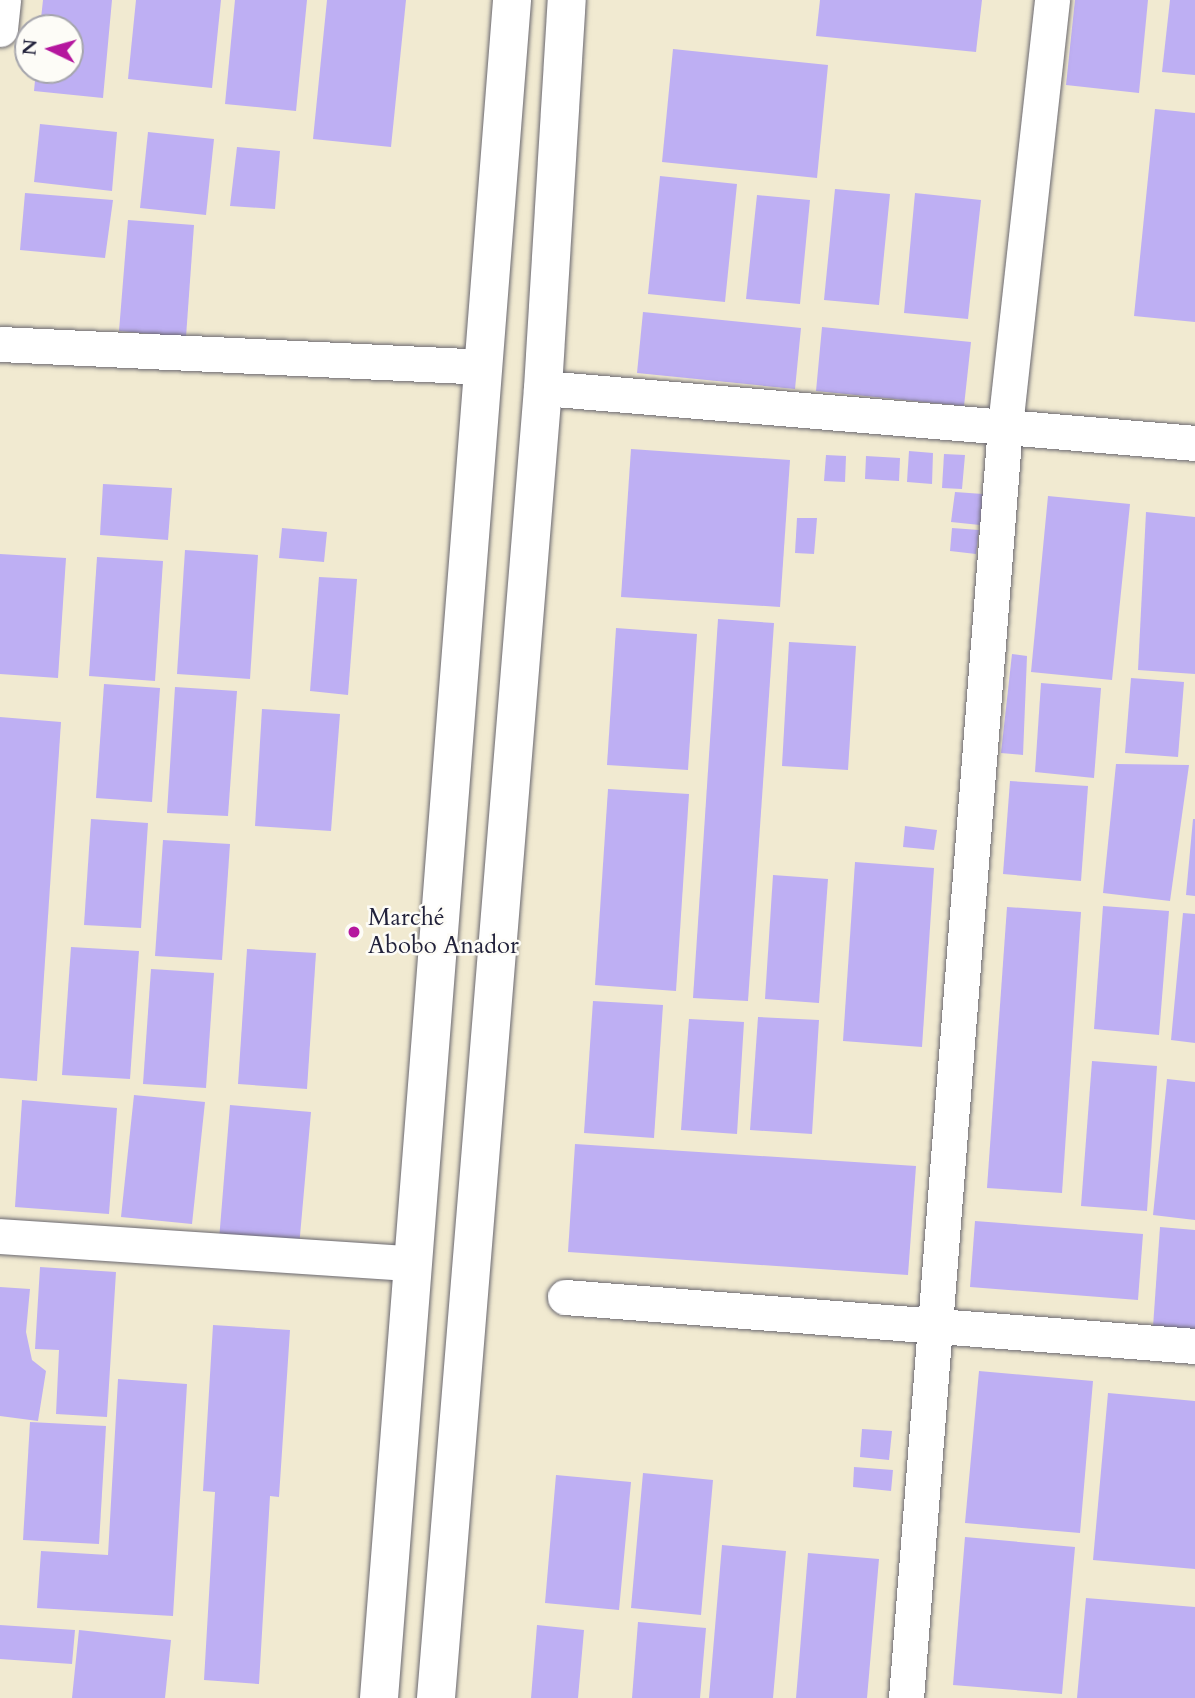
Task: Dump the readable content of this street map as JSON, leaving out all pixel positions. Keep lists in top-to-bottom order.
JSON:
{
  "places": ["Marché Abobo Anador"],
  "north": "left"
}
